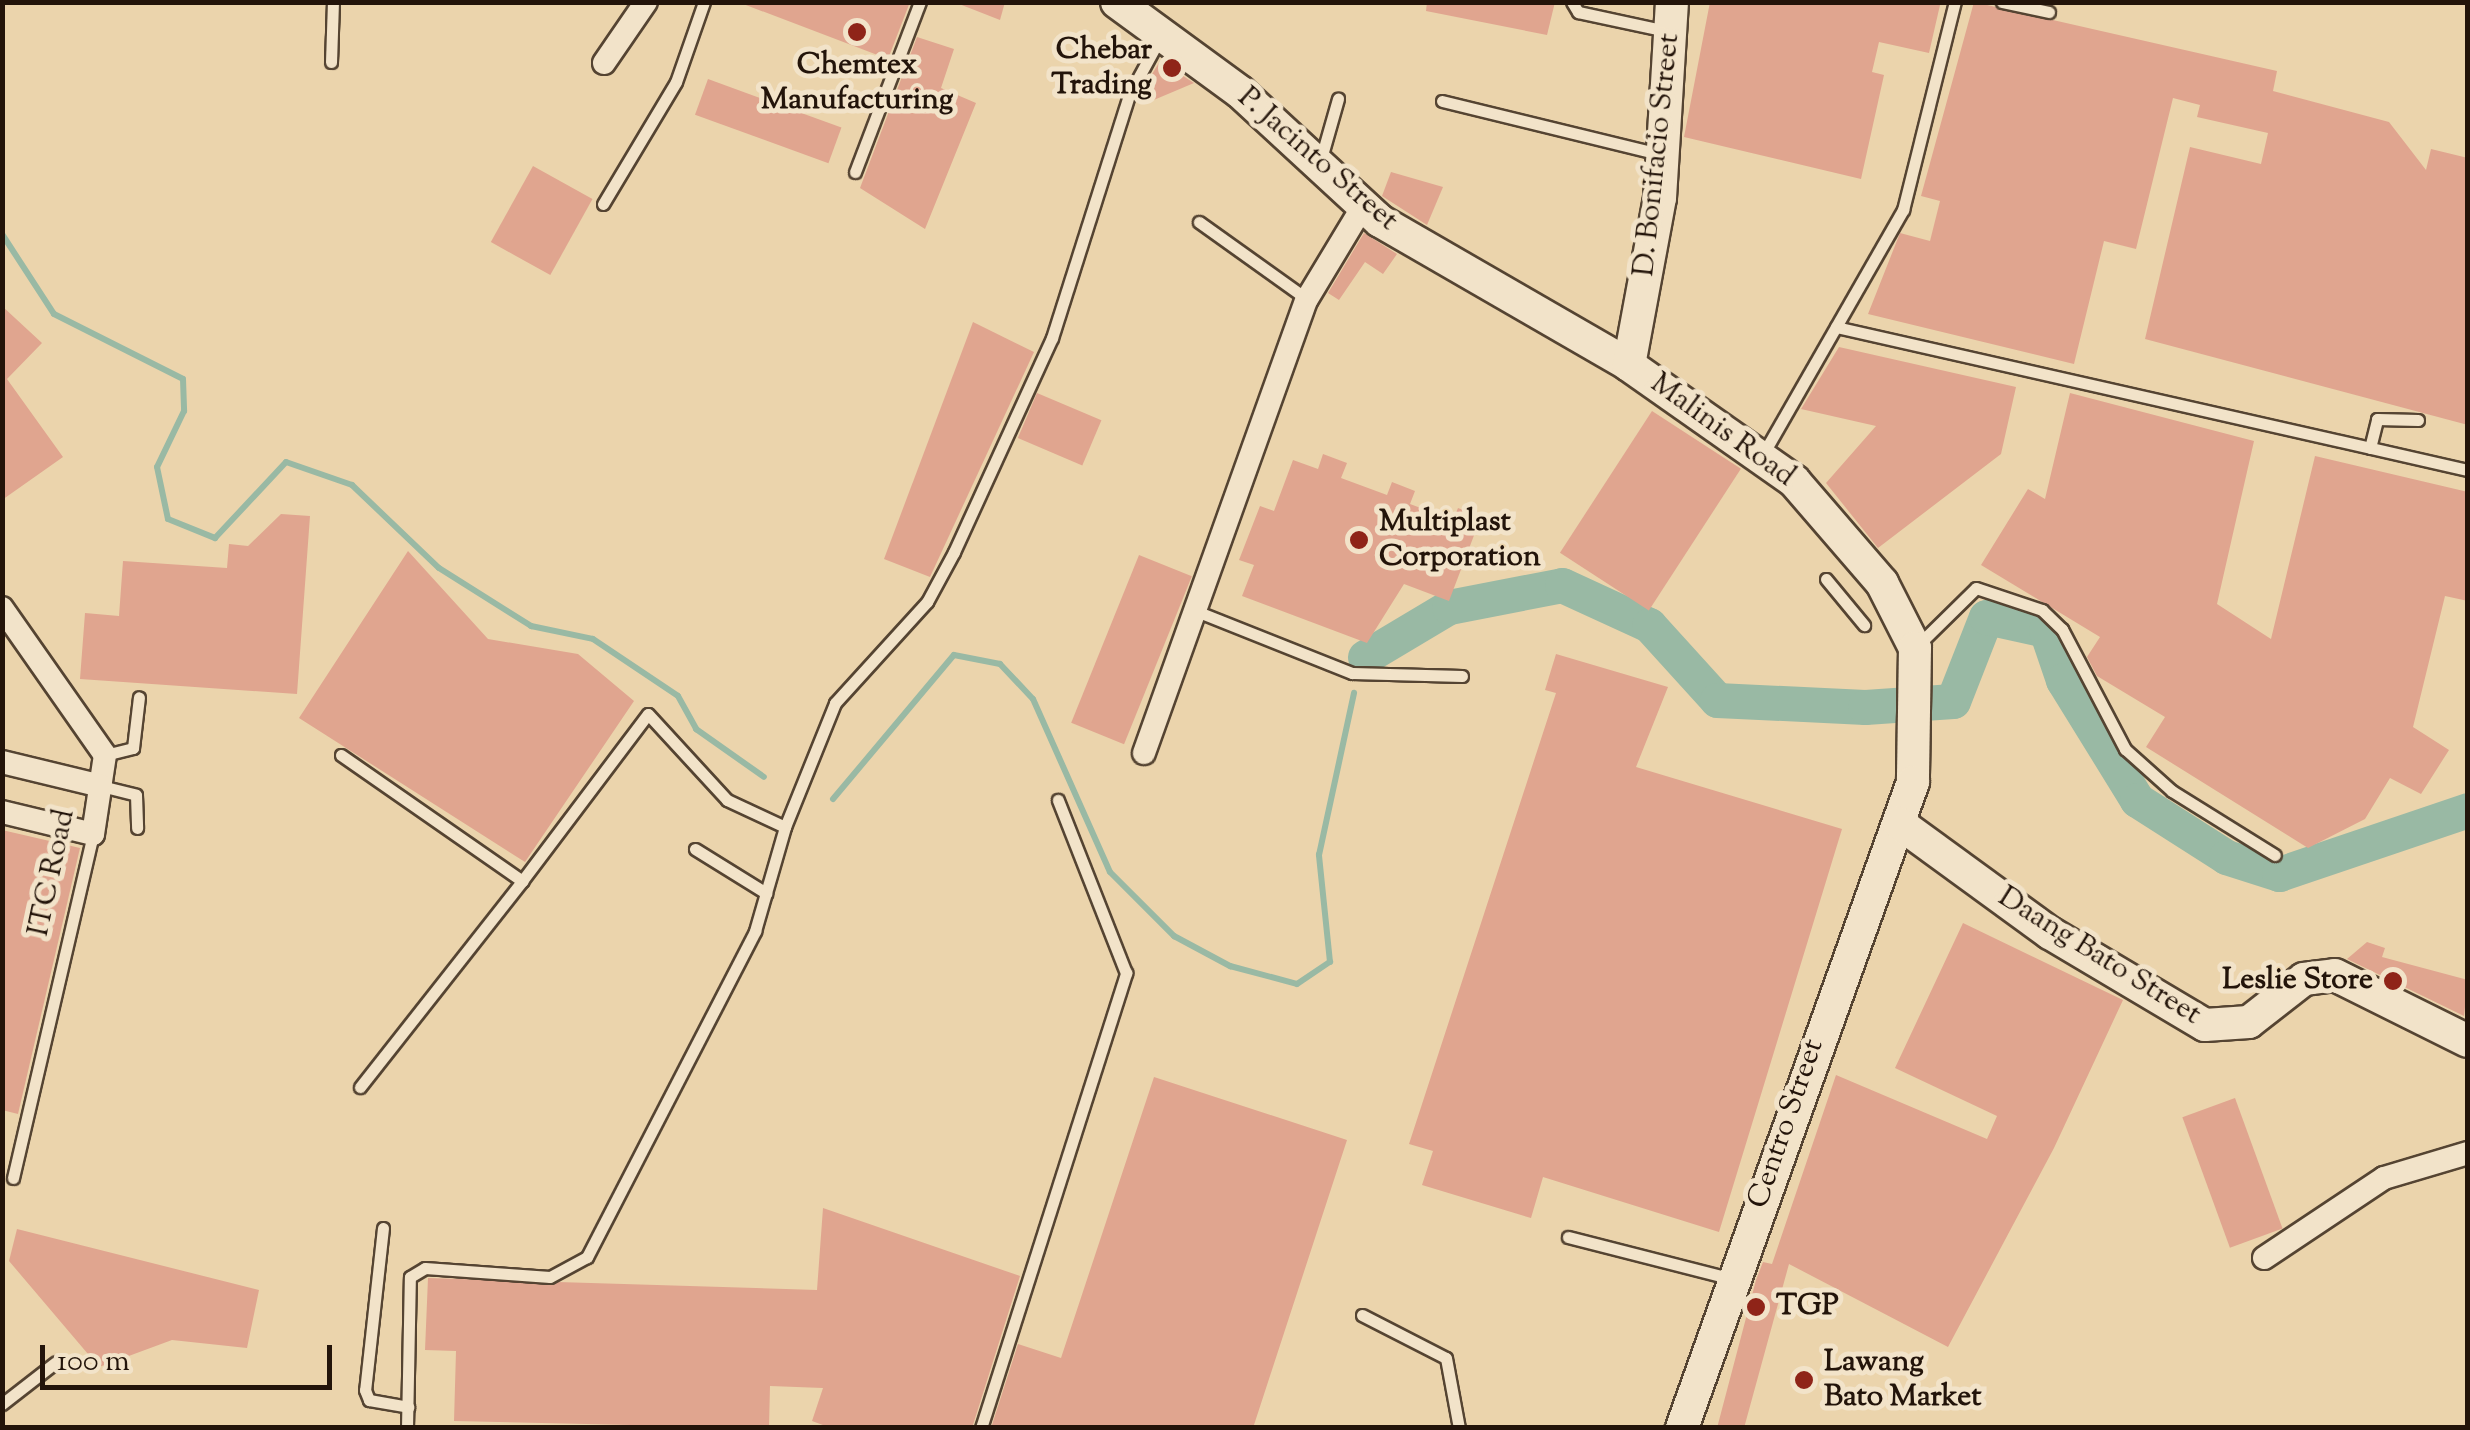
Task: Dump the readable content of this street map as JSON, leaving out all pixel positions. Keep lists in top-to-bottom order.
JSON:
{
  "streets": {
    "main road": [
      "D. Bonifacio Street",
      "P. Jacinto Street",
      "Malinis Road",
      "Daang Bato Street",
      "Centro Street"
    ],
    "street": ["ITC Road"]
  },
  "crossings": [
    ["D. Bonifacio Street", "P. Jacinto Street"],
    ["D. Bonifacio Street", "Malinis Road"],
    ["P. Jacinto Street", "Malinis Road"],
    ["Malinis Road", "Daang Bato Street"],
    ["Malinis Road", "Centro Street"],
    ["Daang Bato Street", "Centro Street"]
  ],
  "places": [
    "Chemtex Manufacturing",
    "Chebar Trading",
    "Multiplast Corporation",
    "Leslie Store",
    "TGP",
    "Lawang Bato Market"
  ],
  "scale_bar": "100 m"
}
